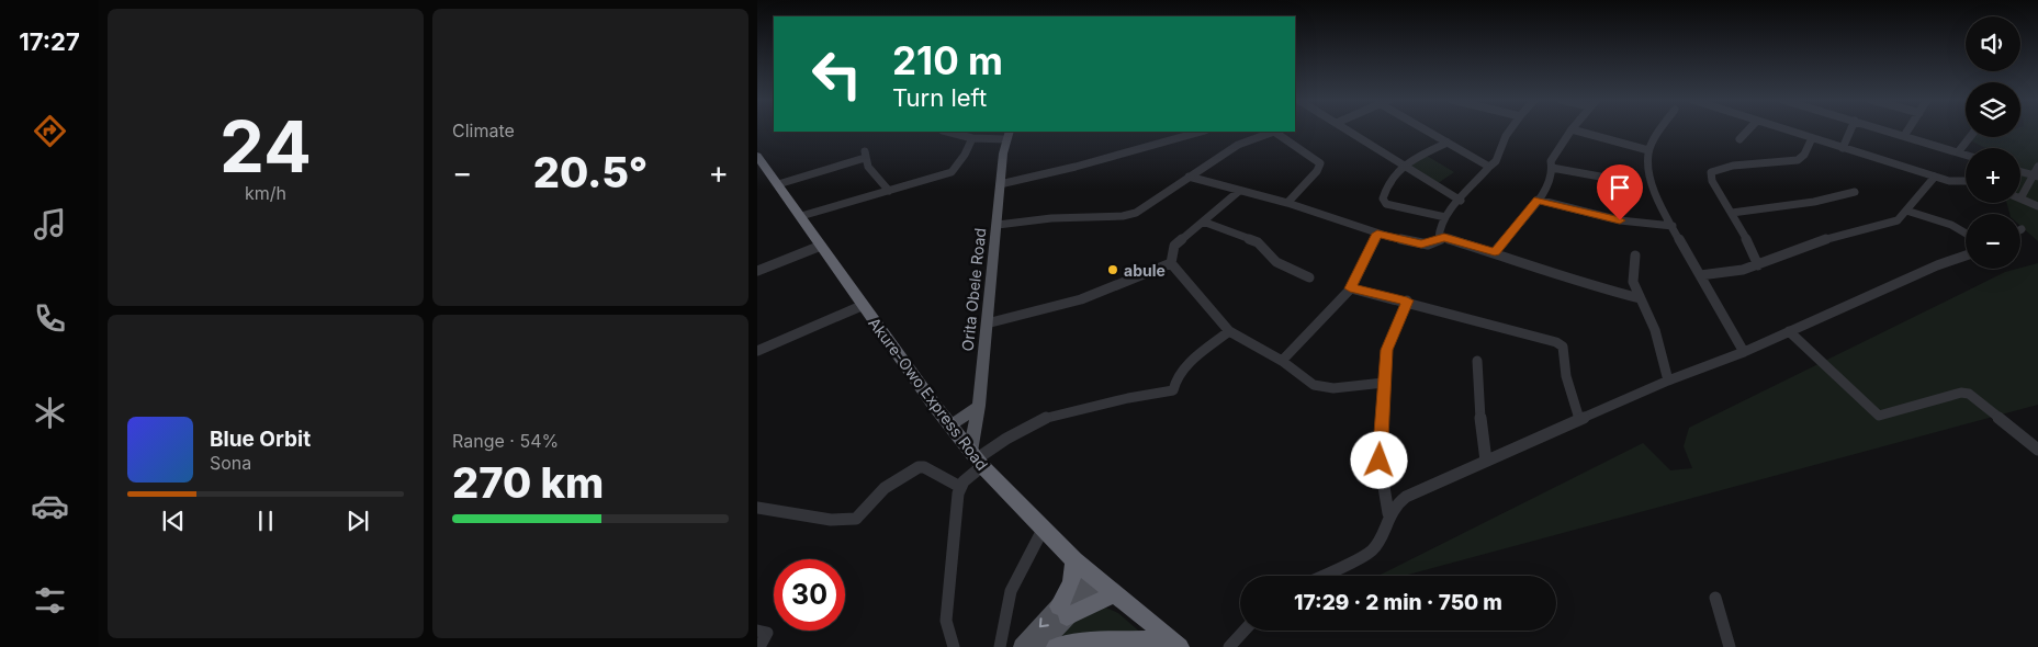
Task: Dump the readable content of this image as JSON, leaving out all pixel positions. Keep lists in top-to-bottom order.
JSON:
{
  "streets": {
    "highway": ["Akure-Owo Express Road"],
    "main road": ["Orita Obele Road"]
  },
  "crossings": [
    ["Orita Obele Road", "Akure-Owo Express Road"]
  ],
  "places": ["abule"],
  "page": {
    "tabs": "17:27",
    "tile": [
      ["24", "km/h"],
      "Climate",
      ["Range · 54%", "270 km"]
    ],
    "map_buttons": ["+", "−"],
    "turn": ["210 m", "Turn left"],
    "heat": ["−", "20.5°", "+"],
    "song": ["Blue Orbit", "Sona"],
    "limit": "30",
    "trip": "17:29 · 2 min · 750 m"
  }
}
